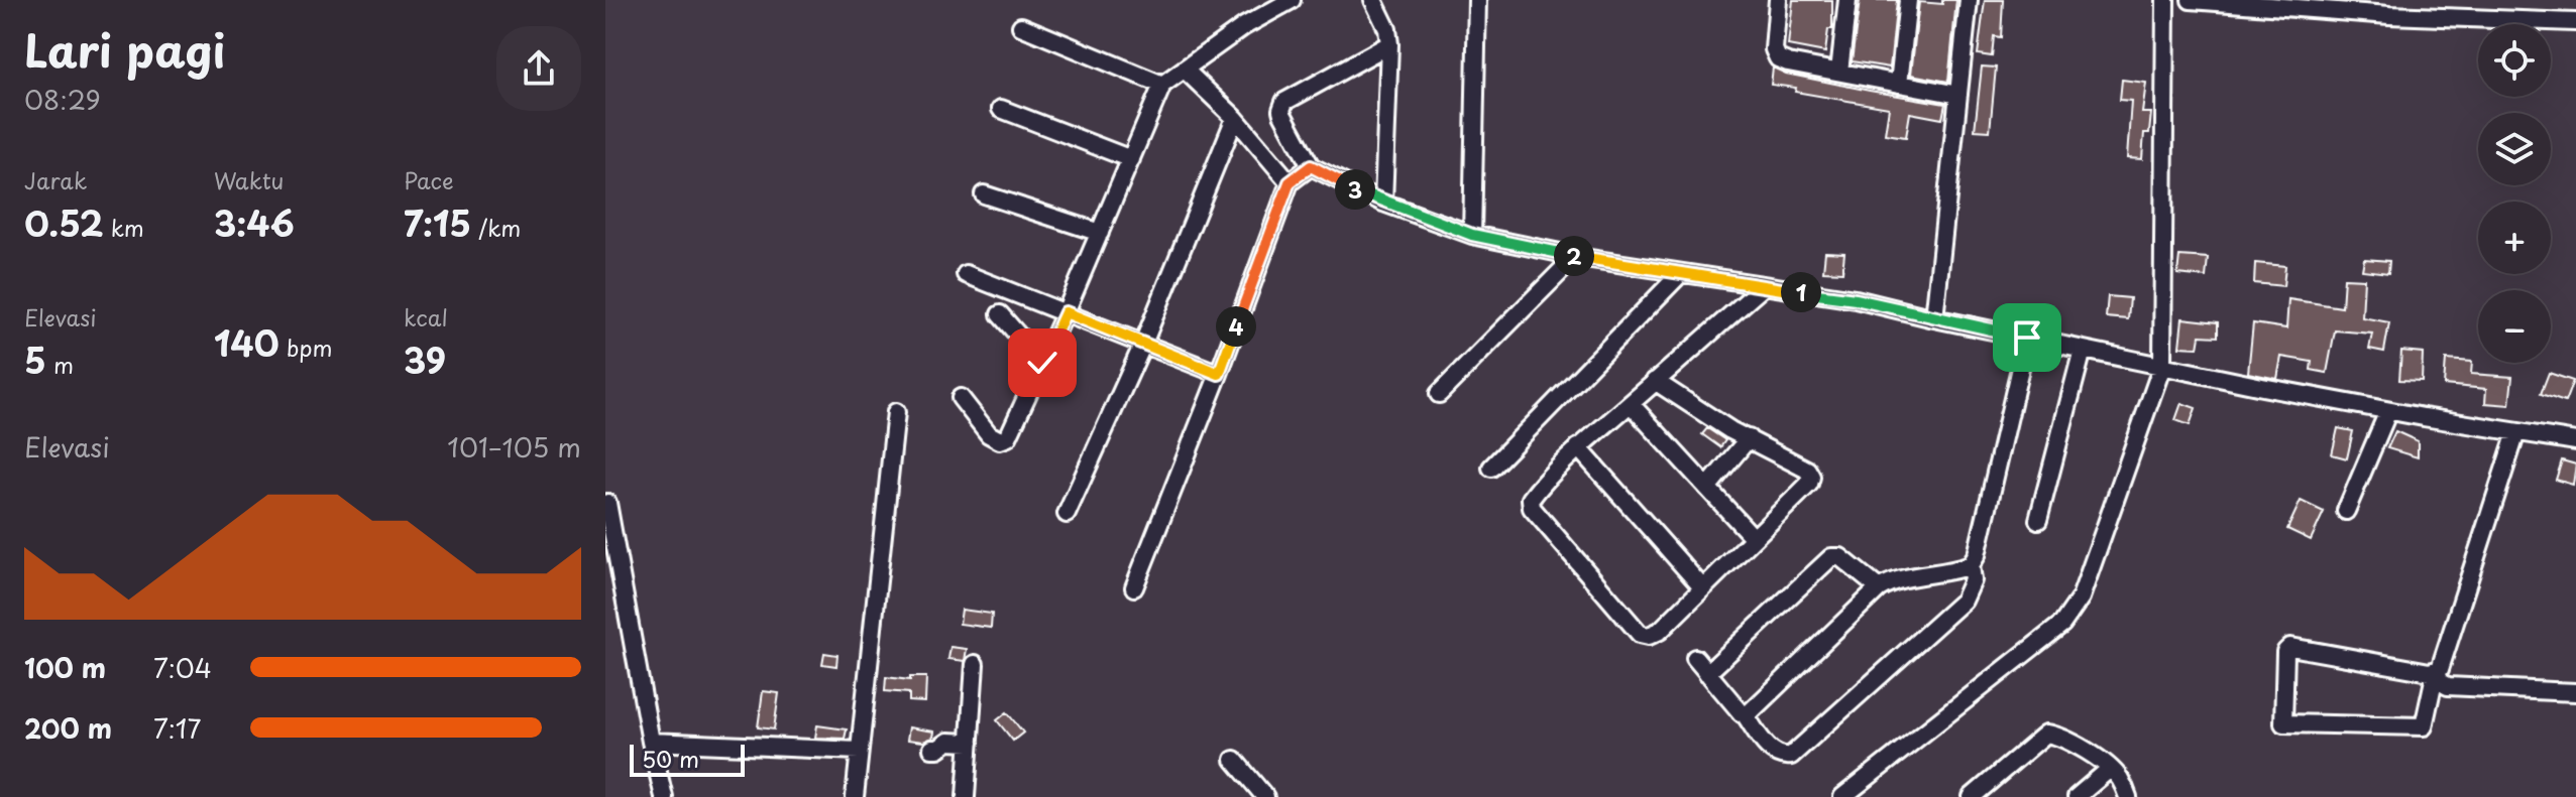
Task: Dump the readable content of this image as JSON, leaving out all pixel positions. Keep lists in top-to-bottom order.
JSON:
{
  "scale_bar": "50 m",
  "page": {
    "heading": ["Lari pagi", "08:29"],
    "map_buttons": ["+", "−"],
    "stats": [
      ["Jarak", "0.52 km"],
      ["Waktu", "3:46"],
      ["Pace", "7:15 /km"],
      ["Elevasi", "5 m"],
      ["140 bpm"],
      ["kcal", "39"]
    ],
    "pins": [
      "3",
      "2",
      "1",
      "4"
    ],
    "chart": ["Elevasi", "101–105 m"],
    "list": [
      {
        "name": "100 m",
        "note": "7:04"
      },
      {
        "name": "200 m",
        "note": "7:17"
      }
    ],
    "scale": "50 m"
  }
}
